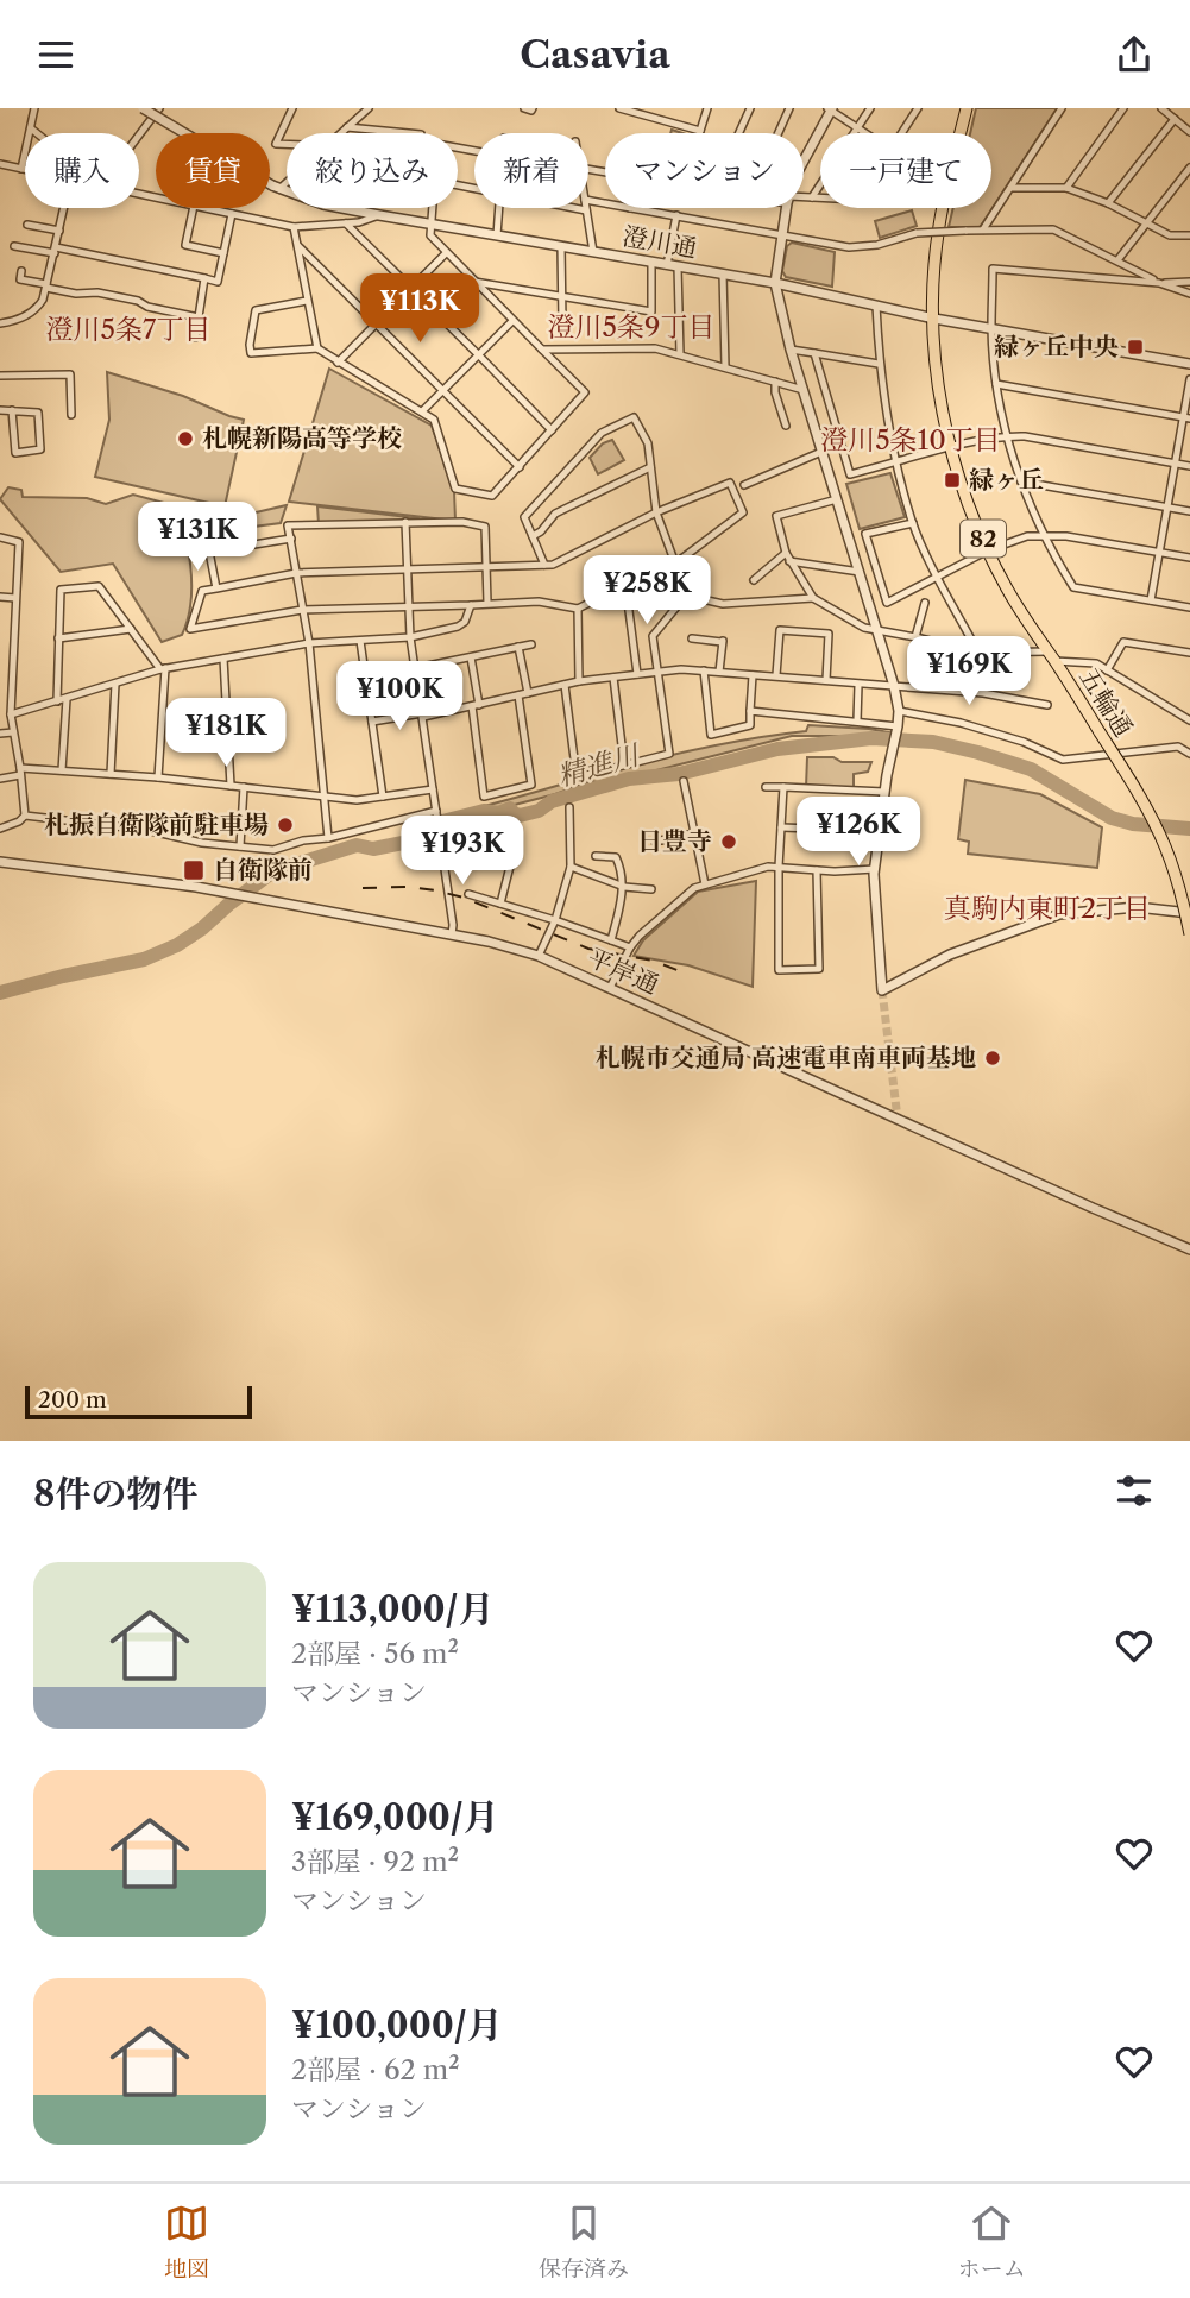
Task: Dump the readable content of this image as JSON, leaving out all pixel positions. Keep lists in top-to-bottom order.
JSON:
{
  "streets": {
    "main road": ["82", "五輪通"],
    "street": ["澄川通", "平岸通"]
  },
  "crossings": [
    ["澄川通", "五輪通"]
  ],
  "districts": [
    "澄川5条9丁目",
    "澄川5条7丁目",
    "澄川5条10丁目",
    "真駒内東町2丁目"
  ],
  "water": ["精進川"],
  "places": {
    "transit": ["緑ヶ丘中央", "緑ヶ丘", "自衛隊前"],
    "other": [
      "札幌新陽高等学校",
      "札振自衛隊前駐車場",
      "日豊寺",
      "札幌市交通局 高速電車南車両基地"
    ]
  },
  "scale_bar": "200 m",
  "page": {
    "header": "Casavia",
    "chip": [
      "購入",
      "賃貸",
      "絞り込み",
      "新着",
      "マンション",
      "一戸建て"
    ],
    "price": [
      "¥113K",
      "¥131K",
      "¥258K",
      "¥169K",
      "¥100K",
      "¥181K",
      "¥126K",
      "¥193K"
    ],
    "scale": "200 m",
    "heading": "8件の物件",
    "list": [
      {
        "name": "¥113,000/月",
        "note": "2部屋 · 56 m² · マンション"
      },
      {
        "name": "¥169,000/月",
        "note": "3部屋 · 92 m² · マンション"
      },
      {
        "name": "¥100,000/月",
        "note": "2部屋 · 62 m² · マンション"
      }
    ],
    "tabs": ["地図", "保存済み", "ホーム"]
  }
}
